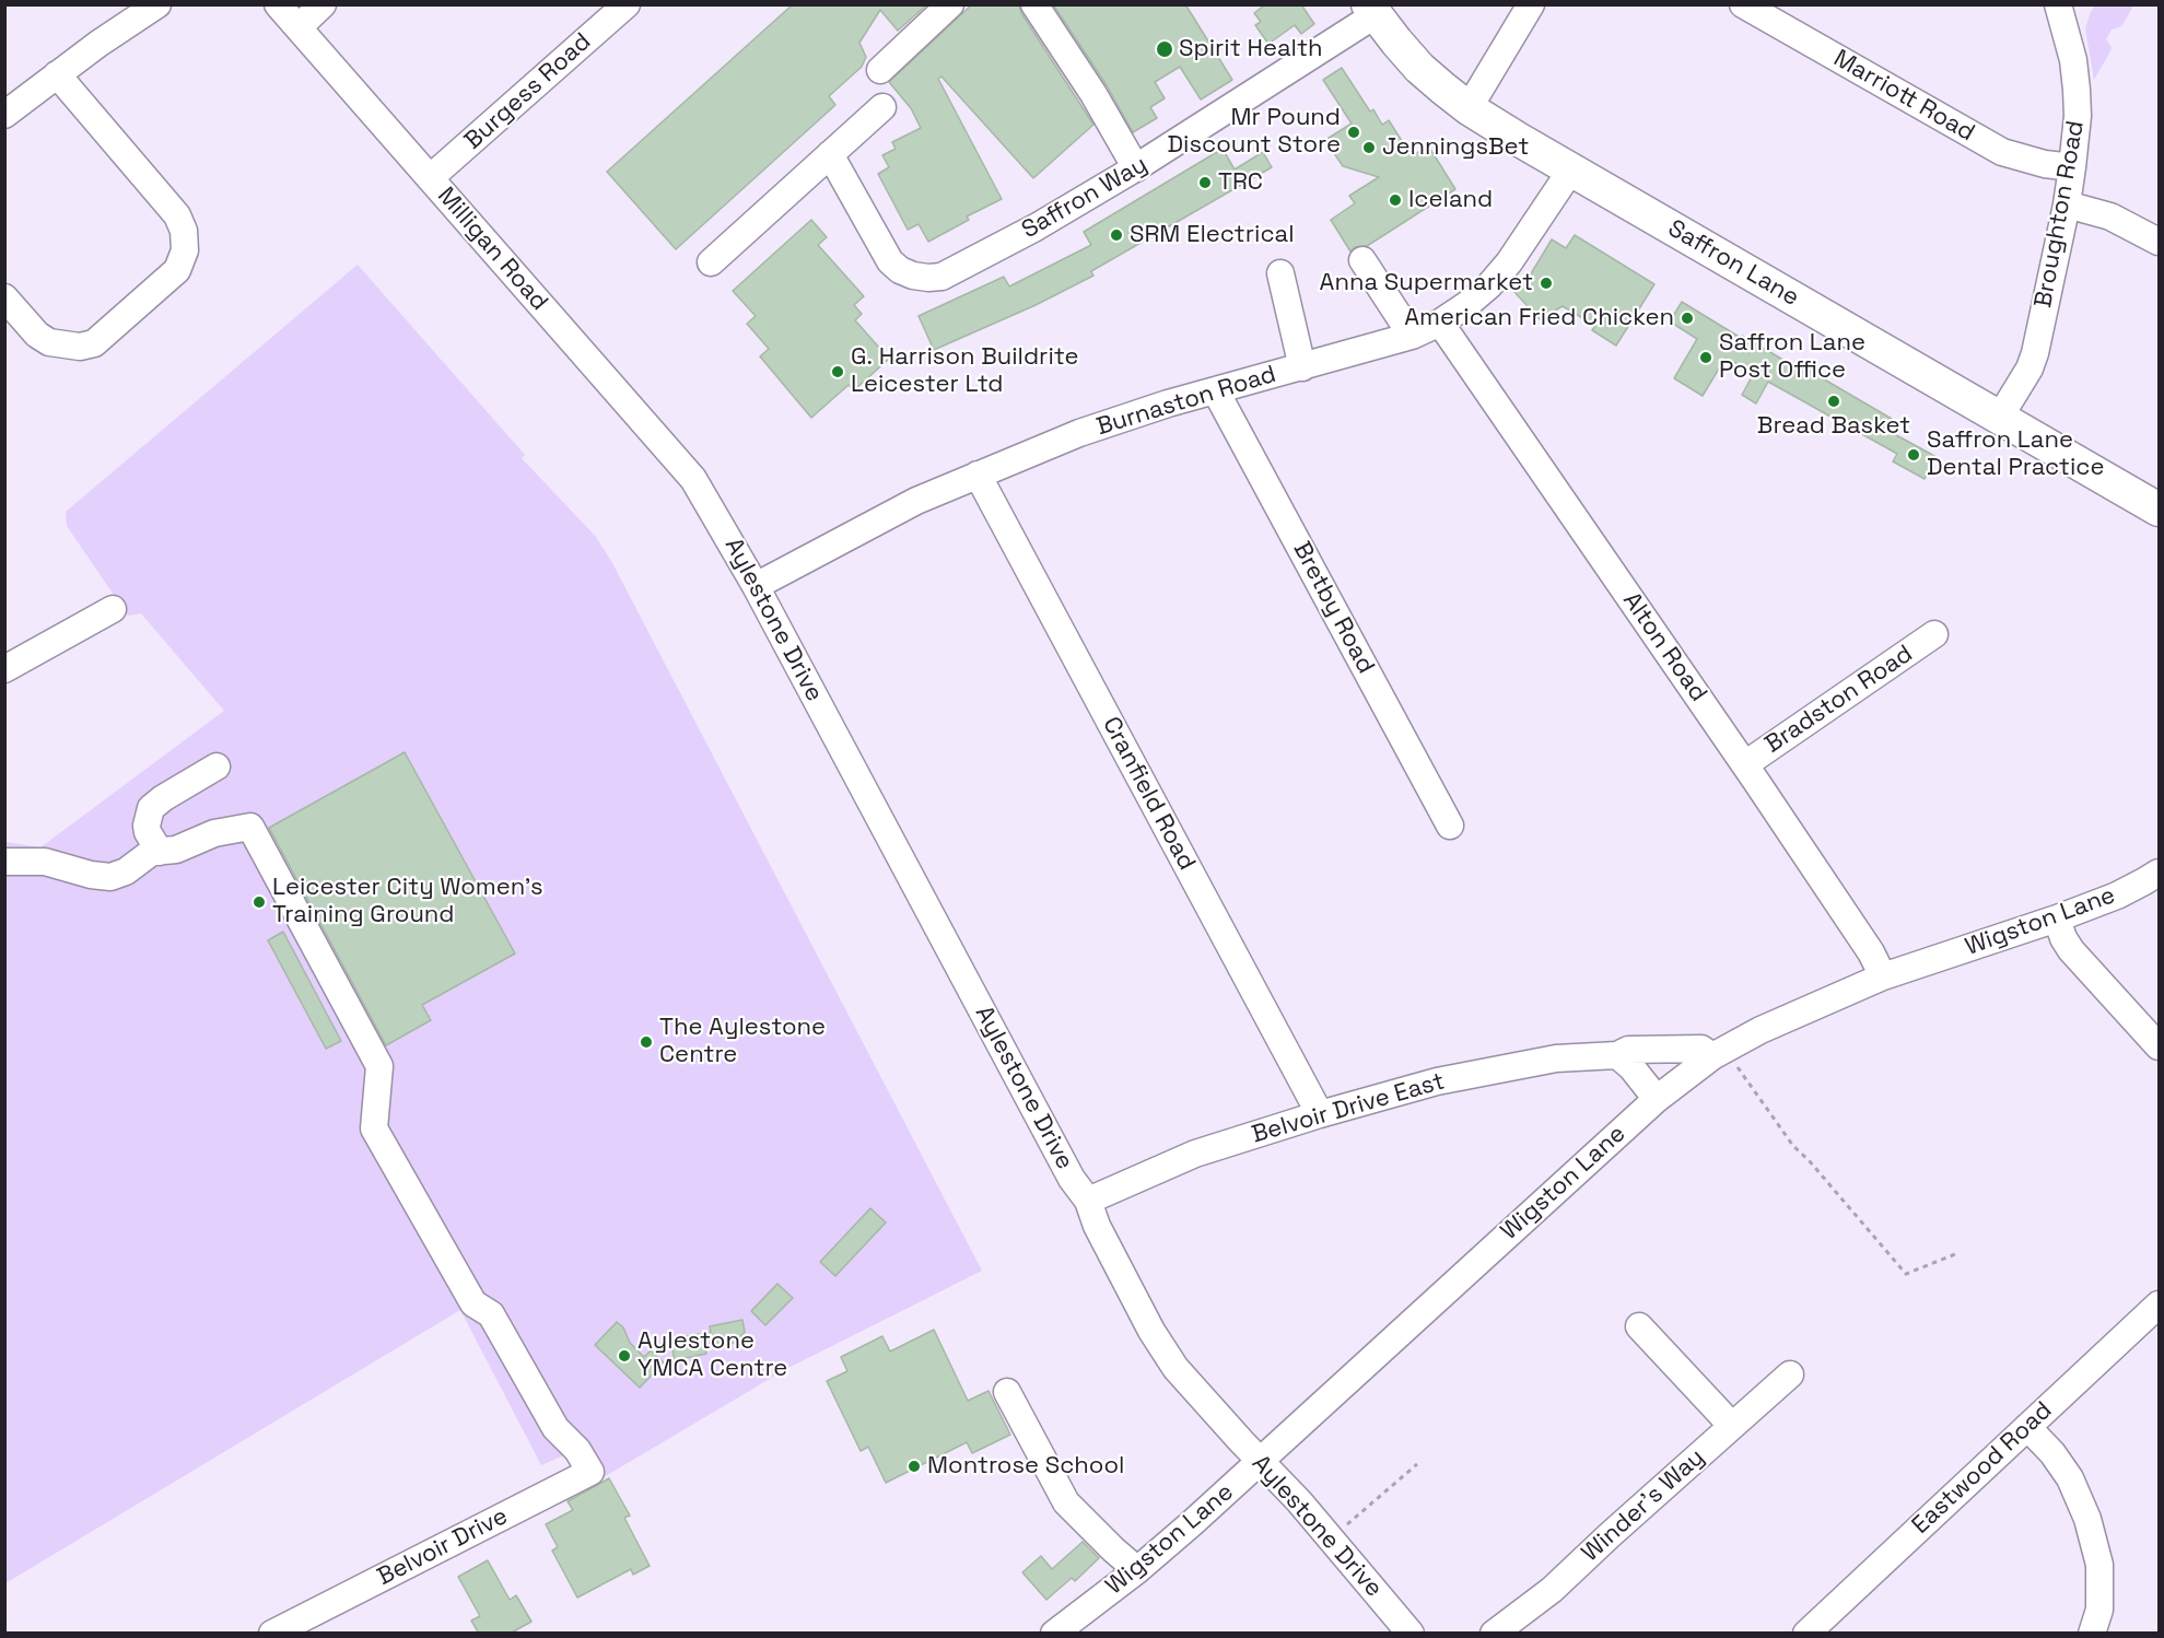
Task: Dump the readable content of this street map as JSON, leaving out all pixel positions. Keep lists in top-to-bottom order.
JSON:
{
  "streets": {
    "main road": ["Saffron Lane"],
    "street": [
      "Burgess Road",
      "Marriott Road",
      "Saffron Way",
      "Broughton Road",
      "Milligan Road",
      "Burnaston Road",
      "Bretby Road",
      "Aylestone Drive",
      "Alton Road",
      "Bradston Road",
      "Cranfield Road",
      "Wigston Lane",
      "Belvoir Drive East",
      "Eastwood Road",
      "Winder's Way",
      "Belvoir Drive"
    ]
  },
  "crossings": [
    ["Burgess Road", "Milligan Road"],
    ["Marriott Road", "Broughton Road"],
    ["Saffron Way", "Saffron Lane"],
    ["Broughton Road", "Saffron Lane"],
    ["Milligan Road", "Aylestone Drive"],
    ["Saffron Lane", "Burnaston Road"],
    ["Burnaston Road", "Bretby Road"],
    ["Burnaston Road", "Aylestone Drive"],
    ["Burnaston Road", "Alton Road"],
    ["Burnaston Road", "Cranfield Road"],
    ["Aylestone Drive", "Wigston Lane"],
    ["Aylestone Drive", "Belvoir Drive East"],
    ["Alton Road", "Bradston Road"],
    ["Alton Road", "Wigston Lane"],
    ["Cranfield Road", "Belvoir Drive East"],
    ["Wigston Lane", "Belvoir Drive East"]
  ],
  "places": [
    "Spirit Health",
    "Mr Pound Discount Store",
    "JenningsBet",
    "TRC",
    "Iceland",
    "SRM Electrical",
    "Anna Supermarket",
    "American Fried Chicken",
    "Saffron Lane Post Office",
    "G. Harrison Buildrite Leicester Ltd",
    "Bread Basket",
    "Saffron Lane Dental Practice",
    "Leicester City Women's Training Ground",
    "The Aylestone Centre",
    "Aylestone YMCA Centre",
    "Montrose School"
  ]
}
